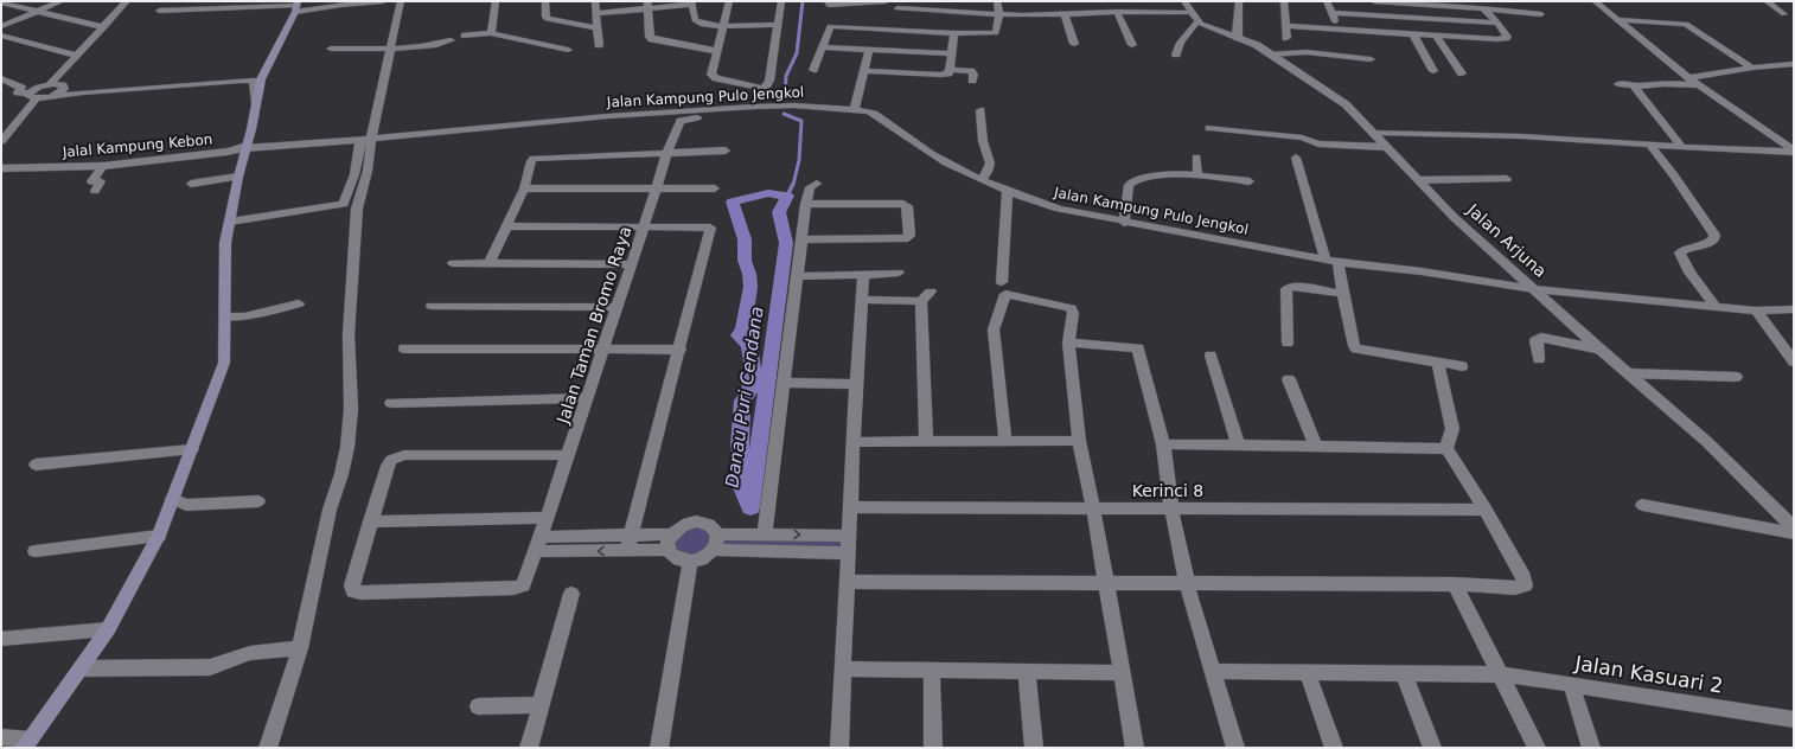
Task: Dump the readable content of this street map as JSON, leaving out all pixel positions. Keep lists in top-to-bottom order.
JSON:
{
  "streets": {
    "street": [
      "Jalan Kampung Pulo Jengkol",
      "Jalal Kampung Kebon",
      "Jalan Arjuna",
      "Jalan Taman Bromo Raya",
      "Kerinci 8",
      "Jalan Kasuari 2"
    ]
  },
  "crossings": [
    ["Jalan Kampung Pulo Jengkol", "Jalal Kampung Kebon"],
    ["Jalan Kampung Pulo Jengkol", "Jalan Arjuna"]
  ],
  "water": ["Danau Puri Cendana"]
}
